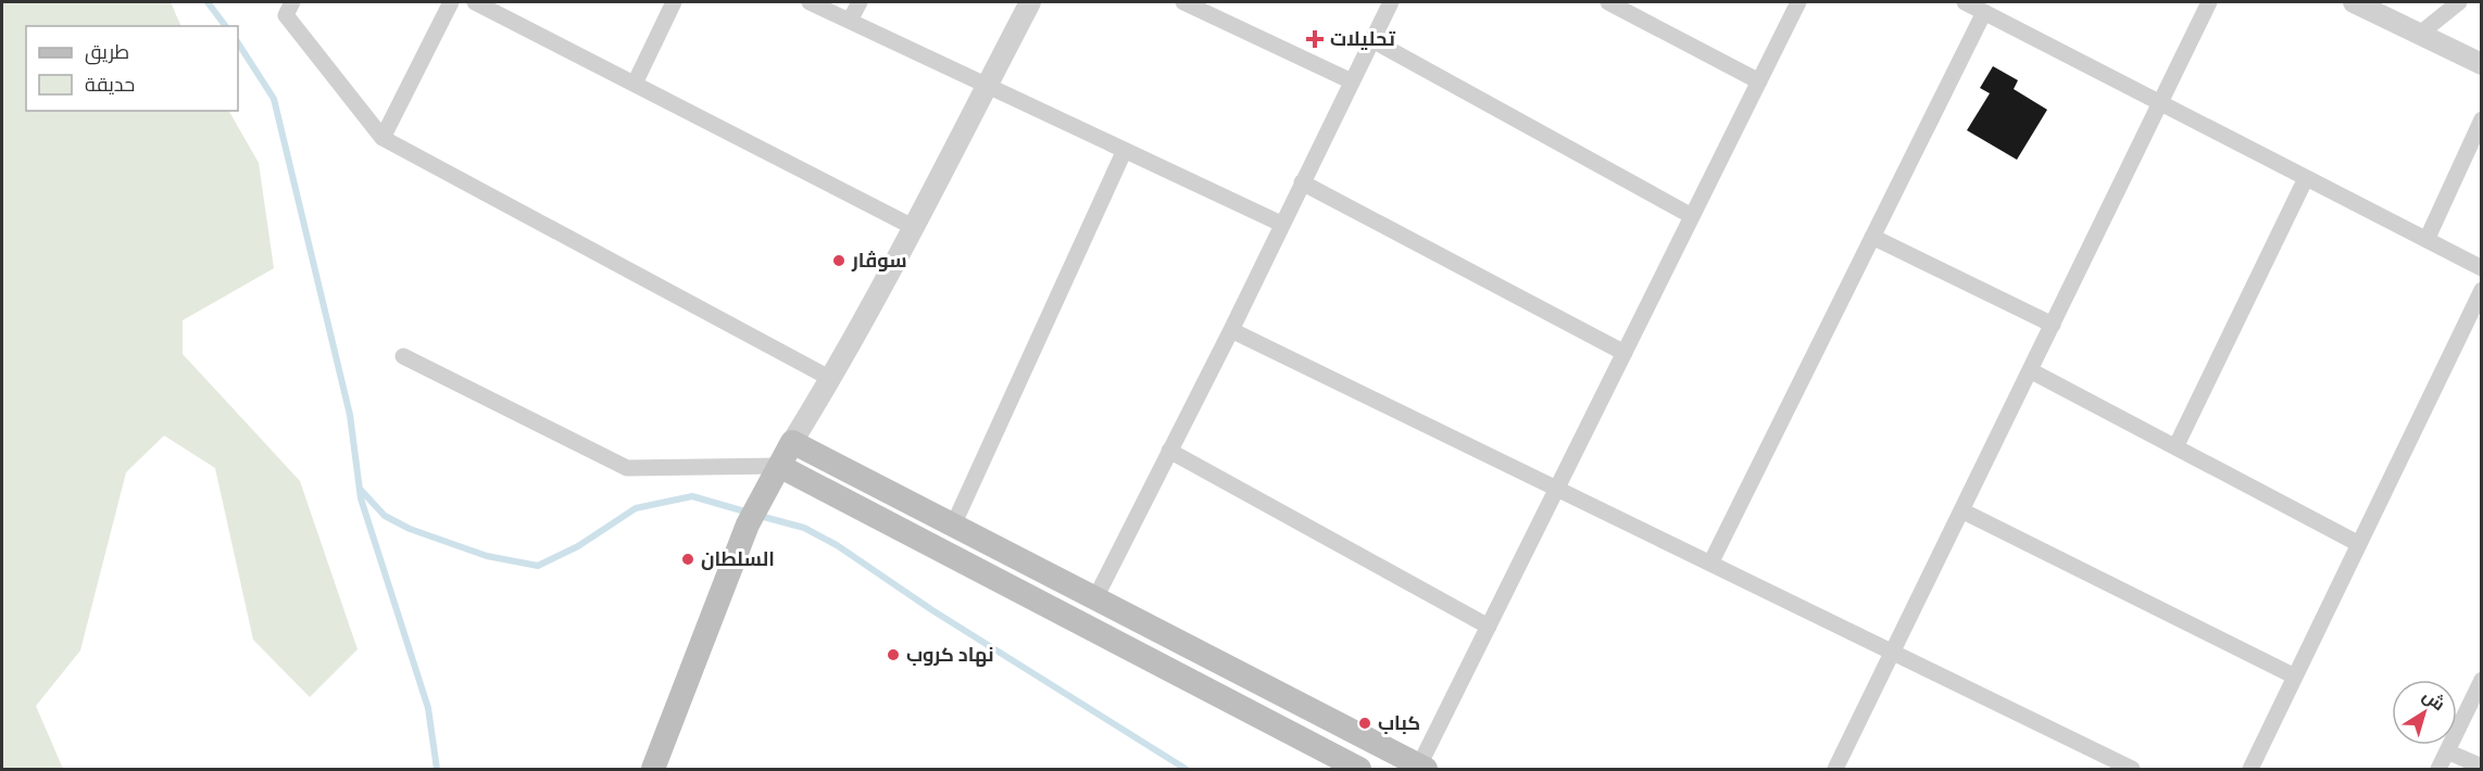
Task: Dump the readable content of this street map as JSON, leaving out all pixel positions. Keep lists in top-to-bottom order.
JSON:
{
  "places": {
    "health": ["تحلیلات"],
    "other": [
      "سوڤار",
      "السلطان",
      "نهاد كروب",
      "كباب"
    ]
  },
  "legend": ["طريق", "حديقة"],
  "north": "top right"
}
